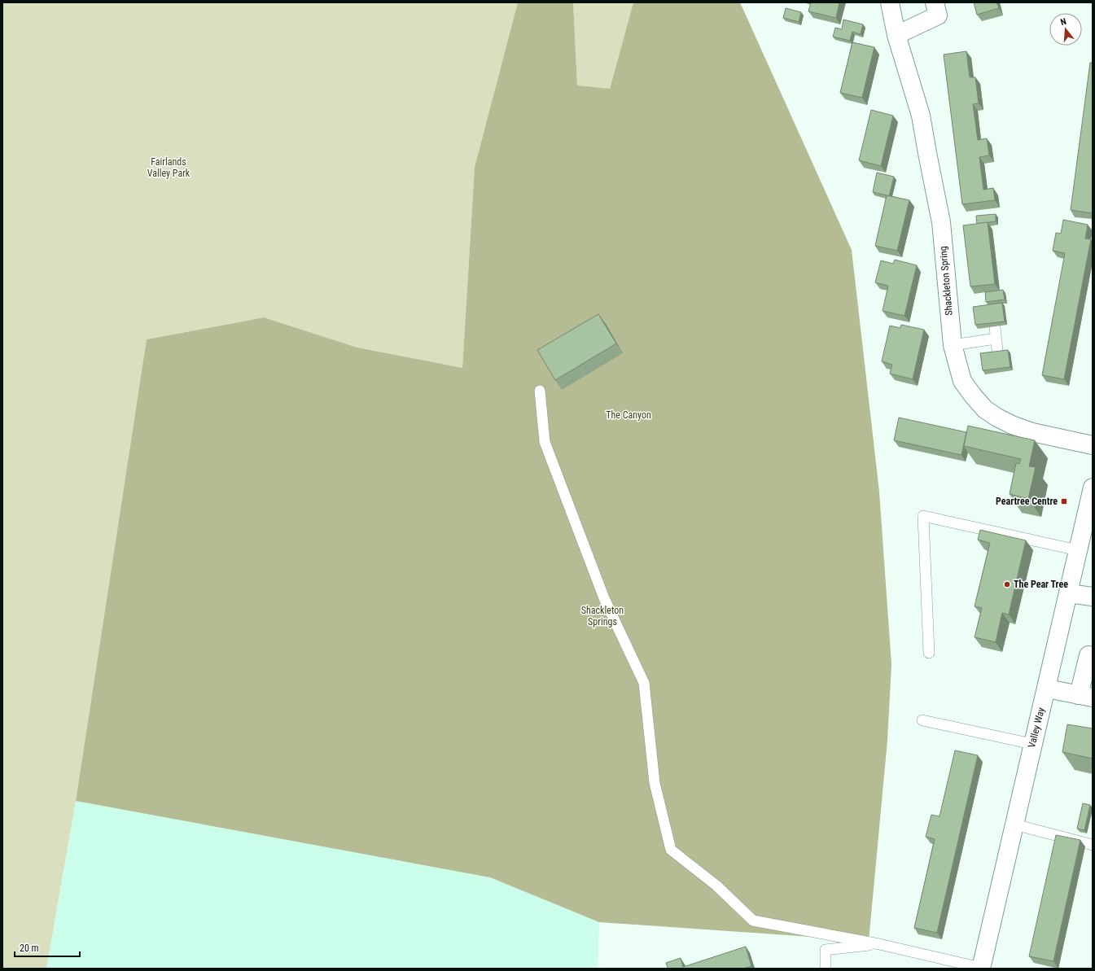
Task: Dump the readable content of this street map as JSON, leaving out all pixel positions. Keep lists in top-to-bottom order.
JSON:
{
  "streets": {
    "street": ["Shackleton Spring", "Valley Way"]
  },
  "parks": ["Fairlands Valley Park", "The Canyon", "Shackleton Springs"],
  "places": {
    "transit": ["Peartree Centre"],
    "other": ["The Pear Tree"]
  },
  "scale_bar": "20 m",
  "north": "top"
}
